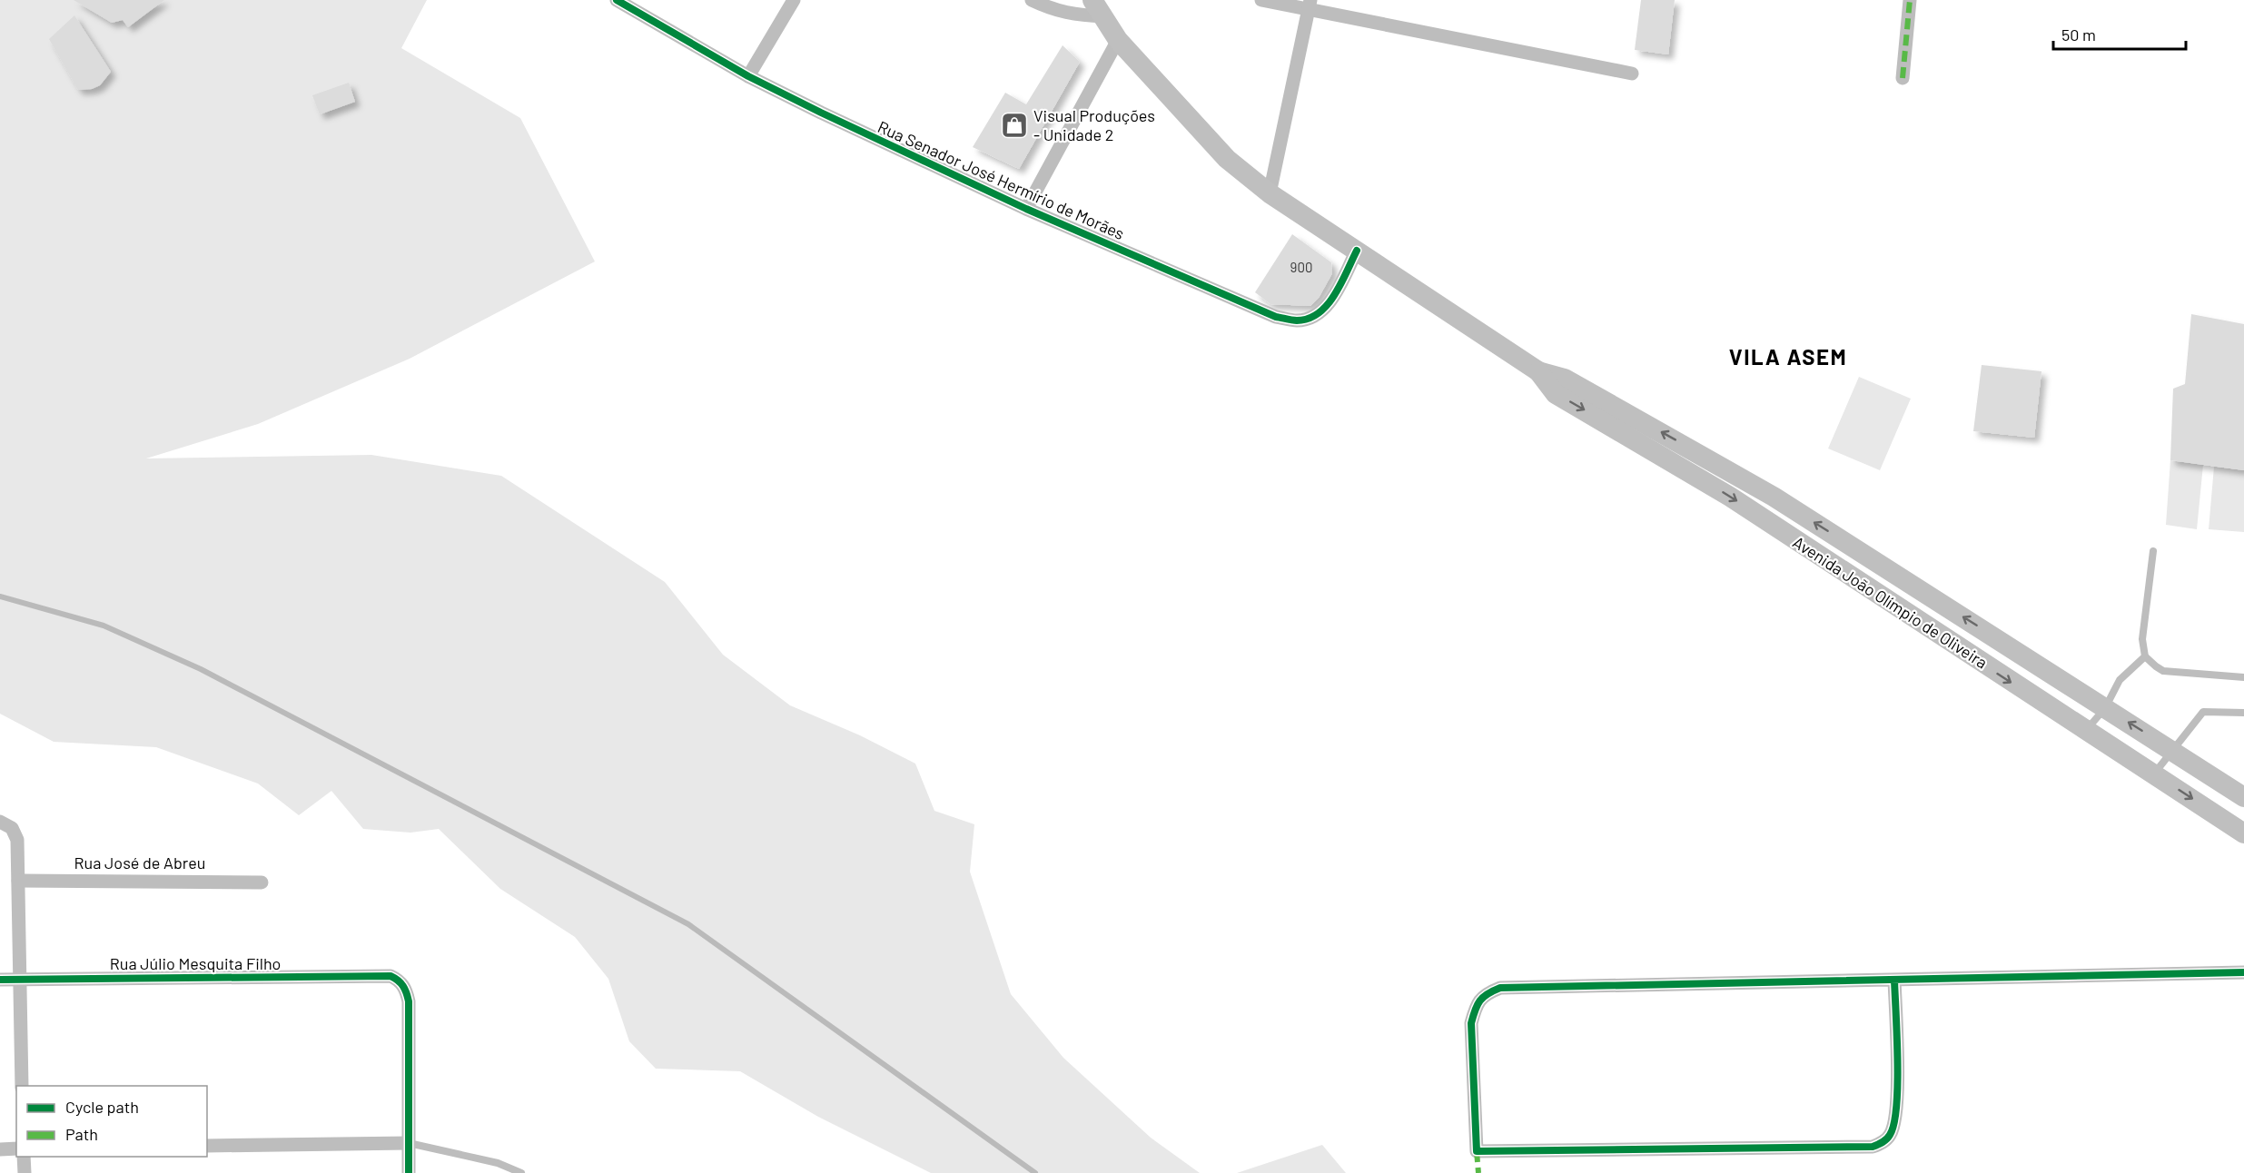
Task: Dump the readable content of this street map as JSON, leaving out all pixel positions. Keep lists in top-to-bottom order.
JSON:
{
  "streets": {
    "main road": ["Avenida João Olímpio de Oliveira"],
    "street": ["Rua Senador José Hermírio de Morães", "Rua José de Abreu", "Rua Júlio Mesquita Filho"]
  },
  "crossings": [
    ["Rua Senador José Hermírio de Morães", "Avenida João Olímpio de Oliveira"]
  ],
  "districts": ["VILA ASEM"],
  "places": {
    "shop": ["Visual Produções - Unidade 2"]
  },
  "house_numbers": ["900"],
  "legend": ["Cycle path", "Path"],
  "scale_bar": "50 m"
}
